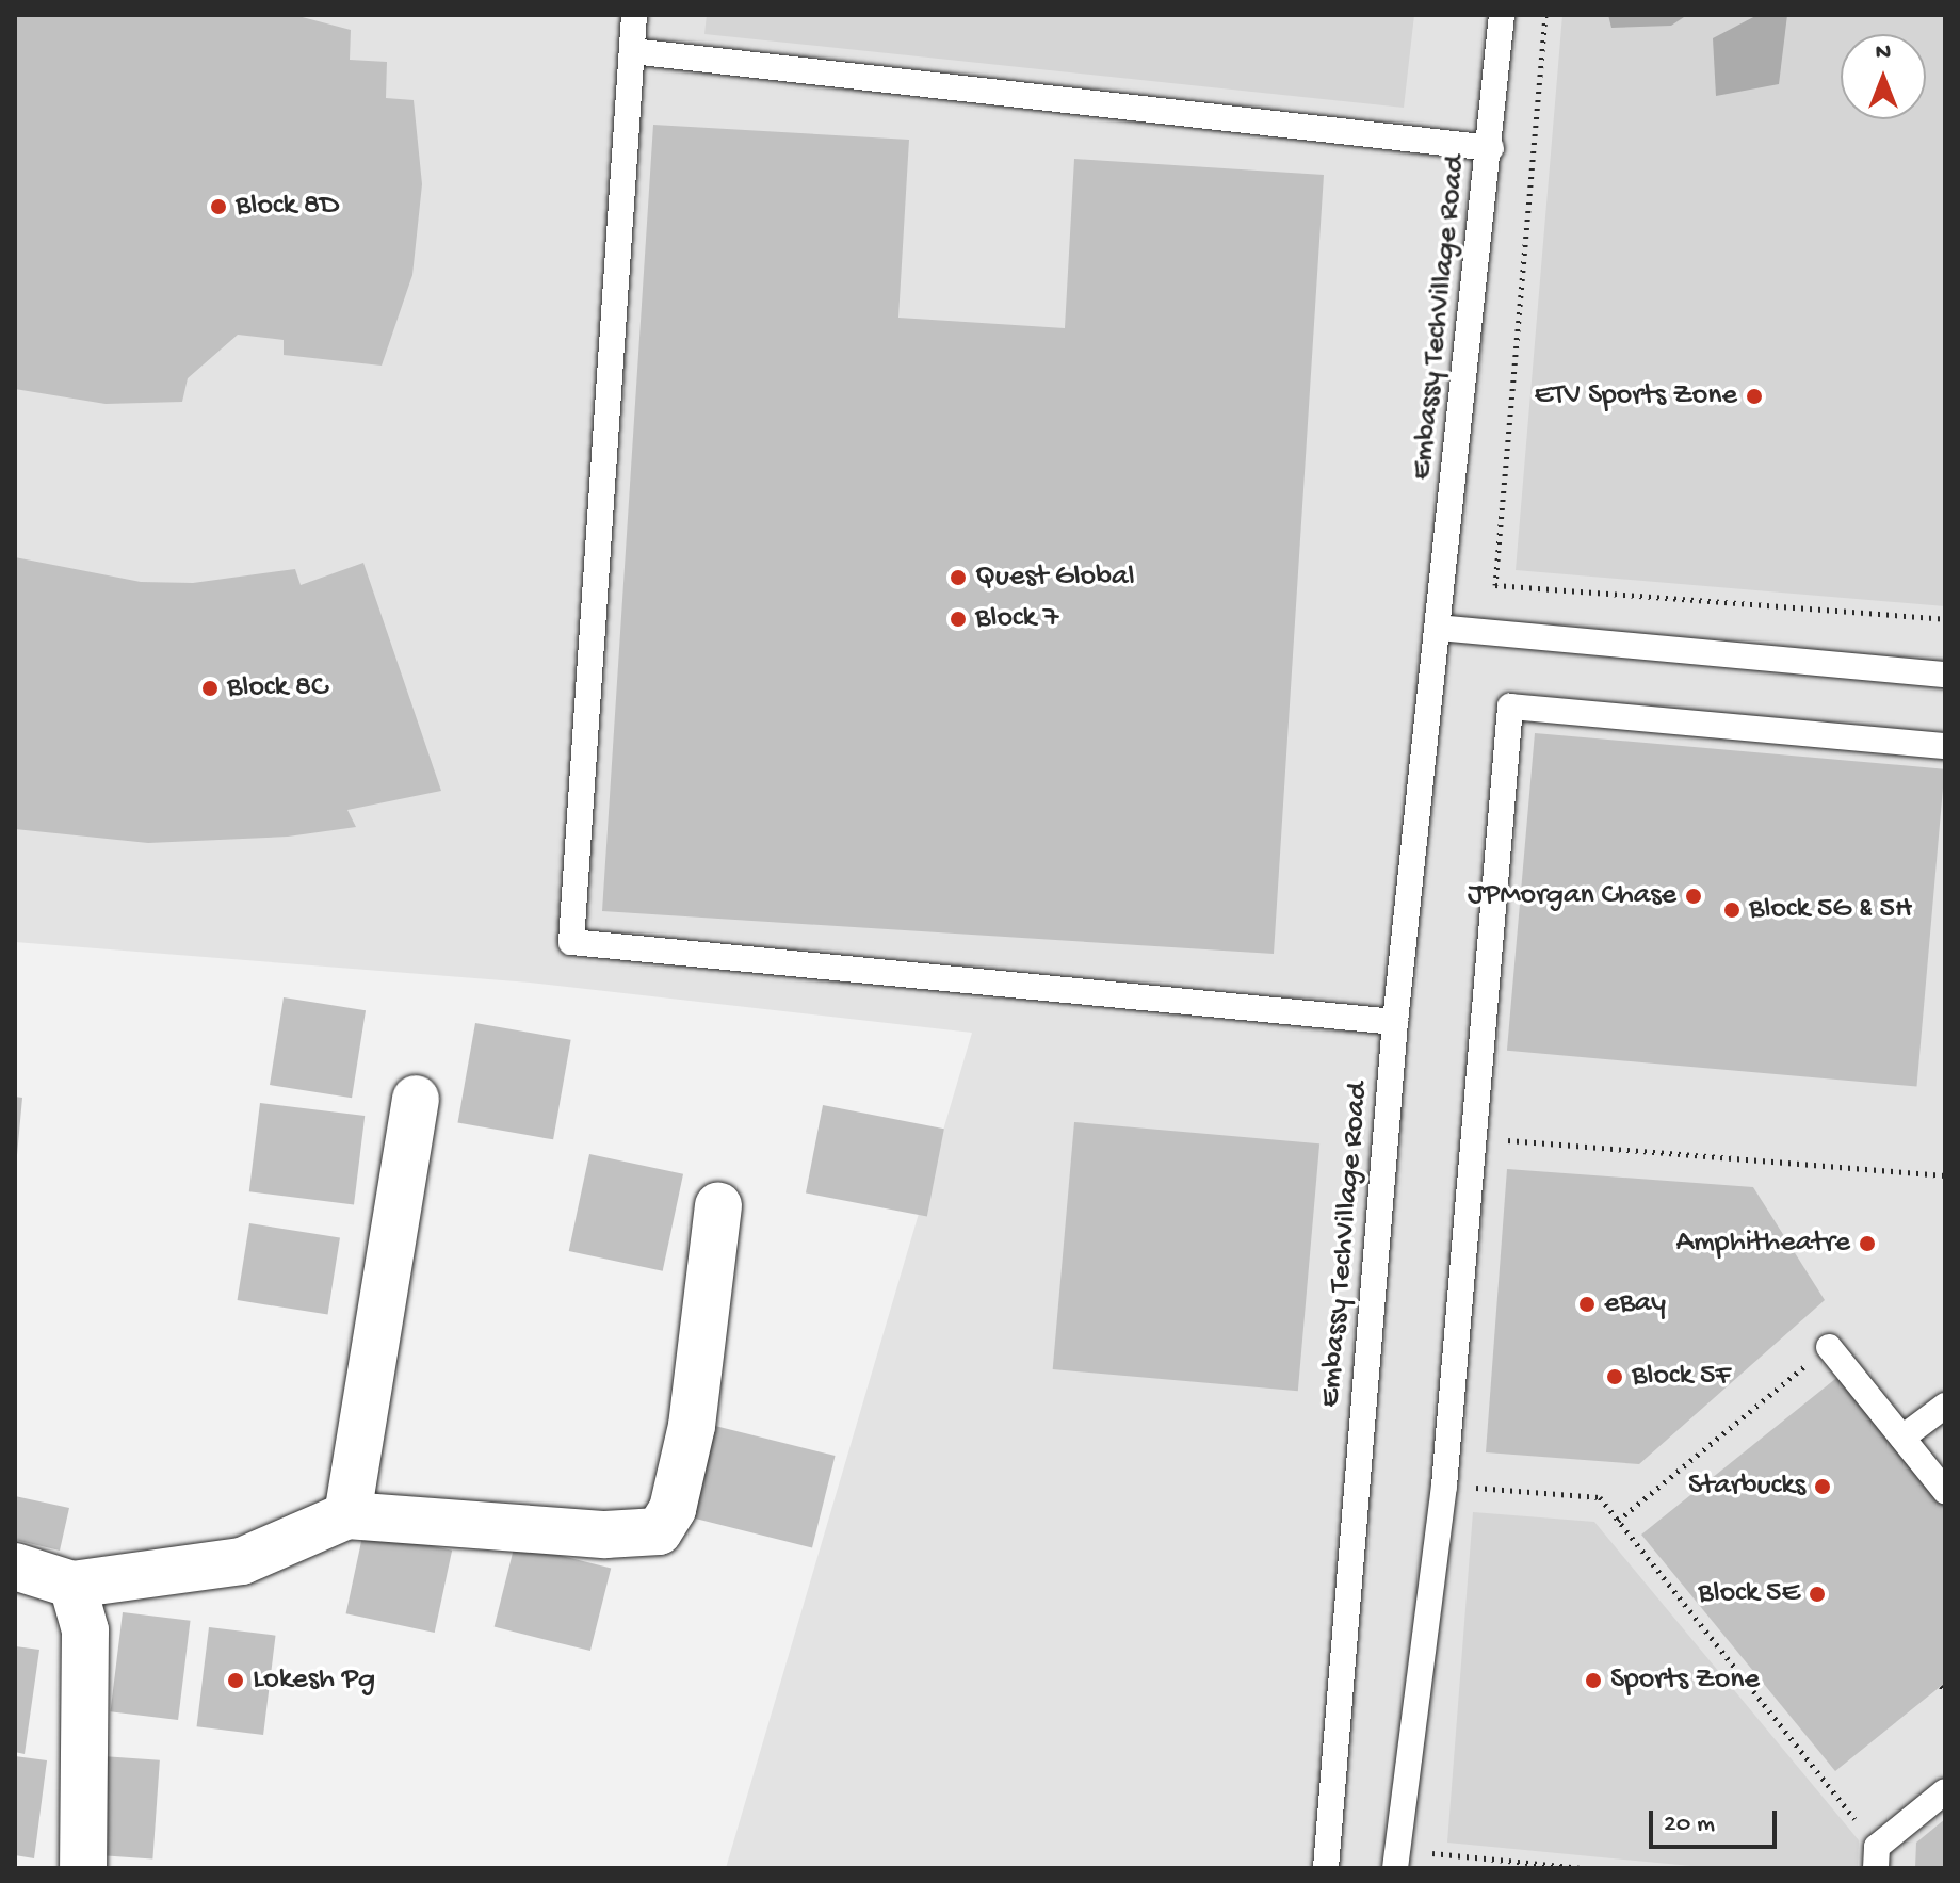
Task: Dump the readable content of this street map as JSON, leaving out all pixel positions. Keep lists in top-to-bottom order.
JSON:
{
  "streets": {
    "lane": ["Embassy TechVillage Road"]
  },
  "places": [
    "Block 8D",
    "ETV Sports Zone",
    "Quest Global",
    "Block 7",
    "Block 8C",
    "JPMorgan Chase",
    "Block 5G & 5H",
    "Amphitheatre",
    "eBay",
    "Block 5F",
    "Starbucks",
    "Block 5E",
    "Lokesh Pg",
    "Sports Zone"
  ],
  "scale_bar": "20 m",
  "north": "top"
}
